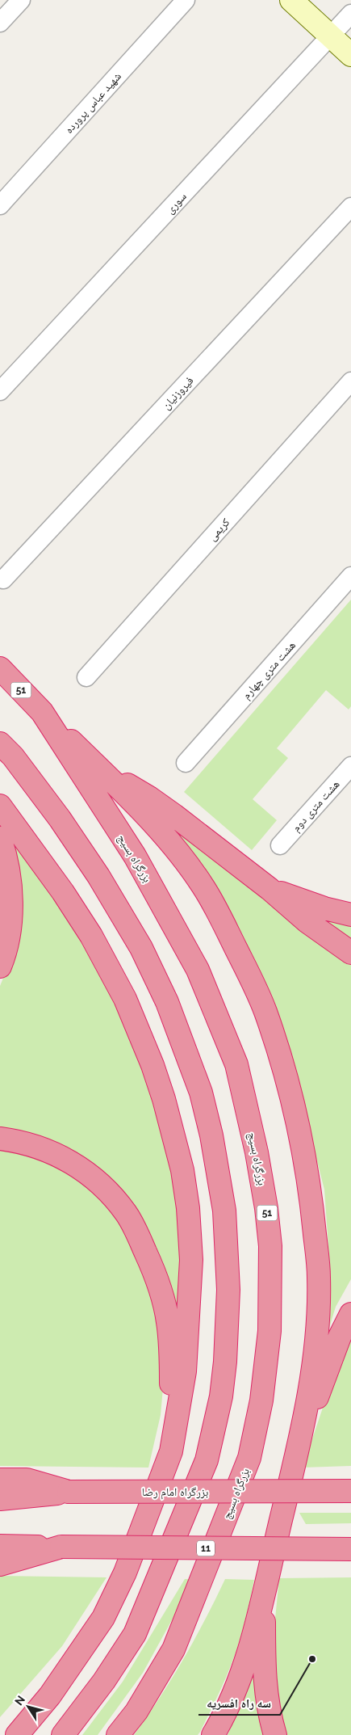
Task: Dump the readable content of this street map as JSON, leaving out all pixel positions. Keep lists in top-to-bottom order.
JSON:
{
  "streets": {
    "highway": [
      "51",
      "بزرگراه بسیج",
      "بزرگراه امام رضا",
      "11"
    ],
    "street": [
      "شهید عباس پرورده",
      "سوری",
      "فیروزنیان",
      "کریمی",
      "هشت متری چهارم",
      "هشت متری دوم"
    ]
  },
  "places": ["سه راه افسریه"],
  "north": "top left"
}
